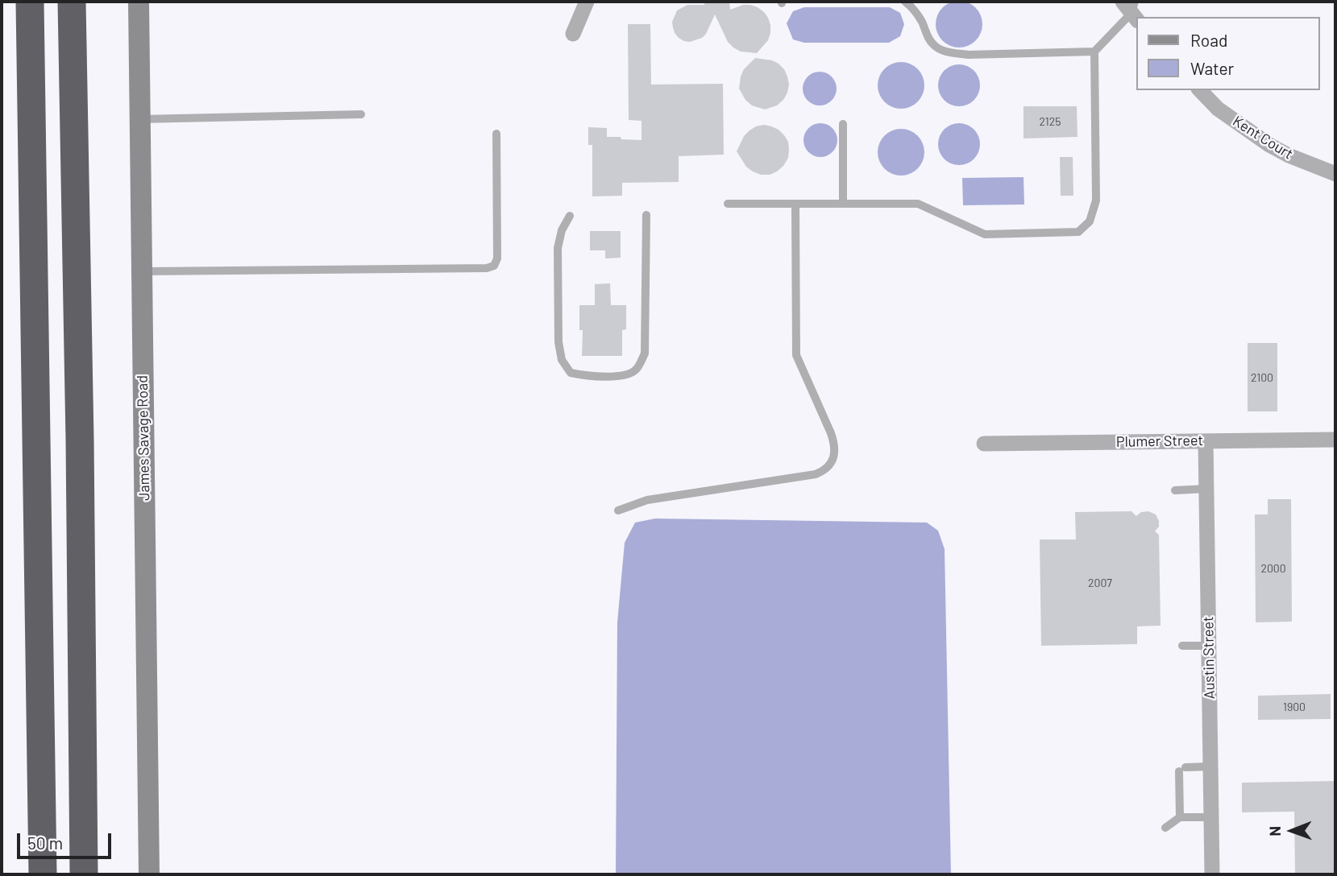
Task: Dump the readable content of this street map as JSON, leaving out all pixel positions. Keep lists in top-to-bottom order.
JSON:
{
  "streets": {
    "street": [
      "Kent Court",
      "James Savage Road",
      "Plumer Street",
      "Austin Street"
    ]
  },
  "crossings": [
    ["Plumer Street", "Austin Street"]
  ],
  "house_numbers": [
    "2125",
    "2100",
    "2000",
    "2007",
    "1900"
  ],
  "legend": ["Road", "Water"],
  "scale_bar": "50 m",
  "north": "left"
}
